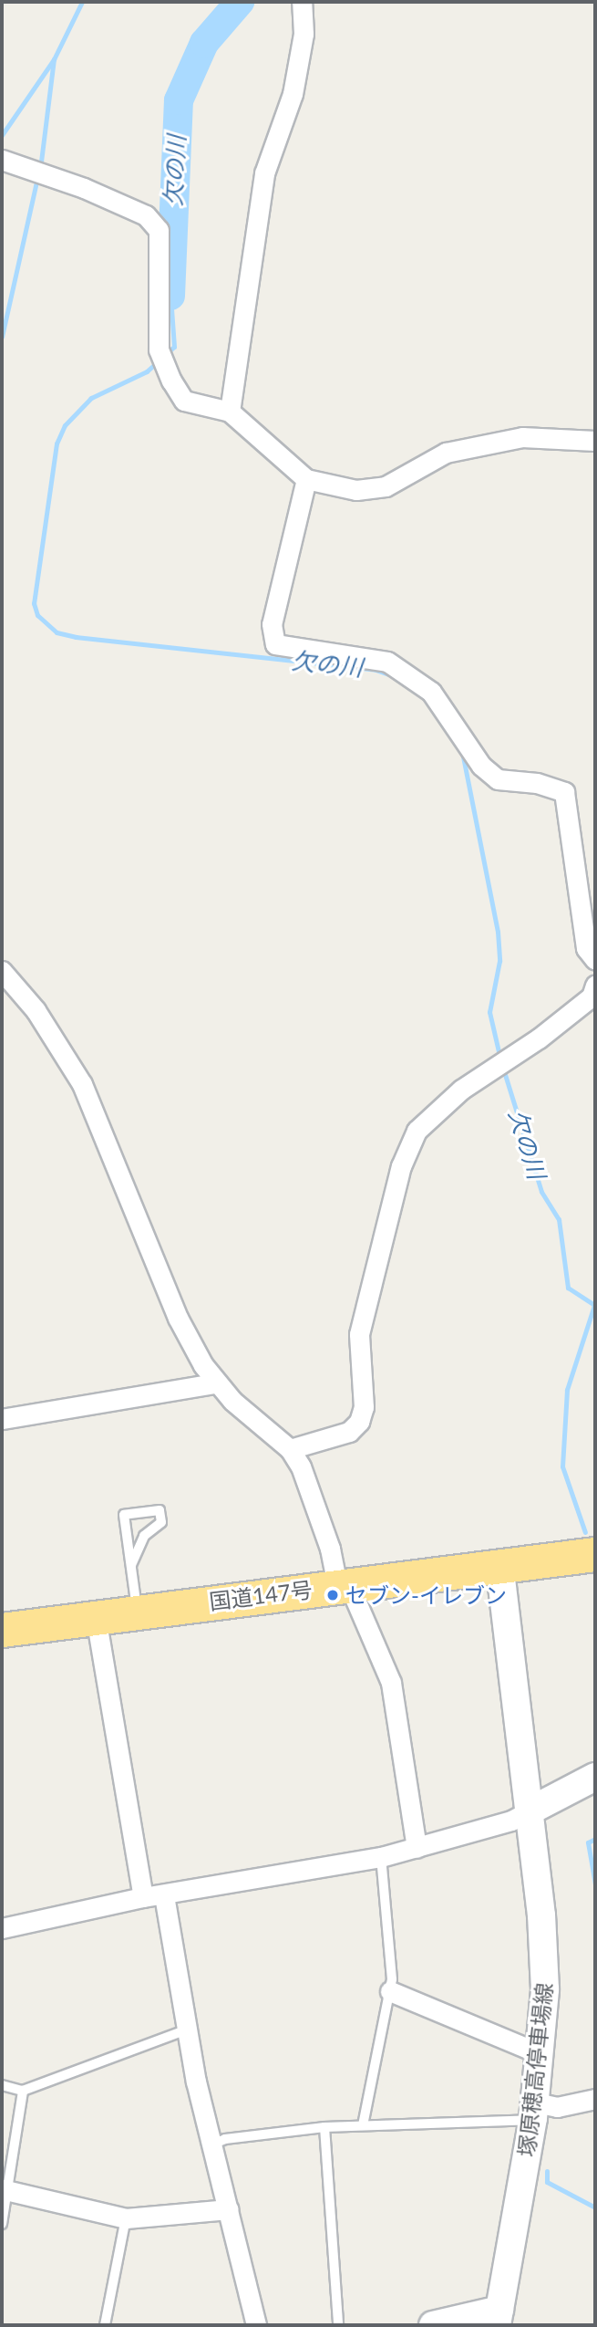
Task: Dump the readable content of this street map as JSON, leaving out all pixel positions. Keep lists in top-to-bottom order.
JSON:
{
  "streets": {
    "highway": ["国道147号"],
    "main road": ["塚原穂高停車場線"]
  },
  "crossings": [
    ["国道147号", "塚原穂高停車場線"]
  ],
  "water": ["欠の川"],
  "places": ["セブン-イレブン"]
}
